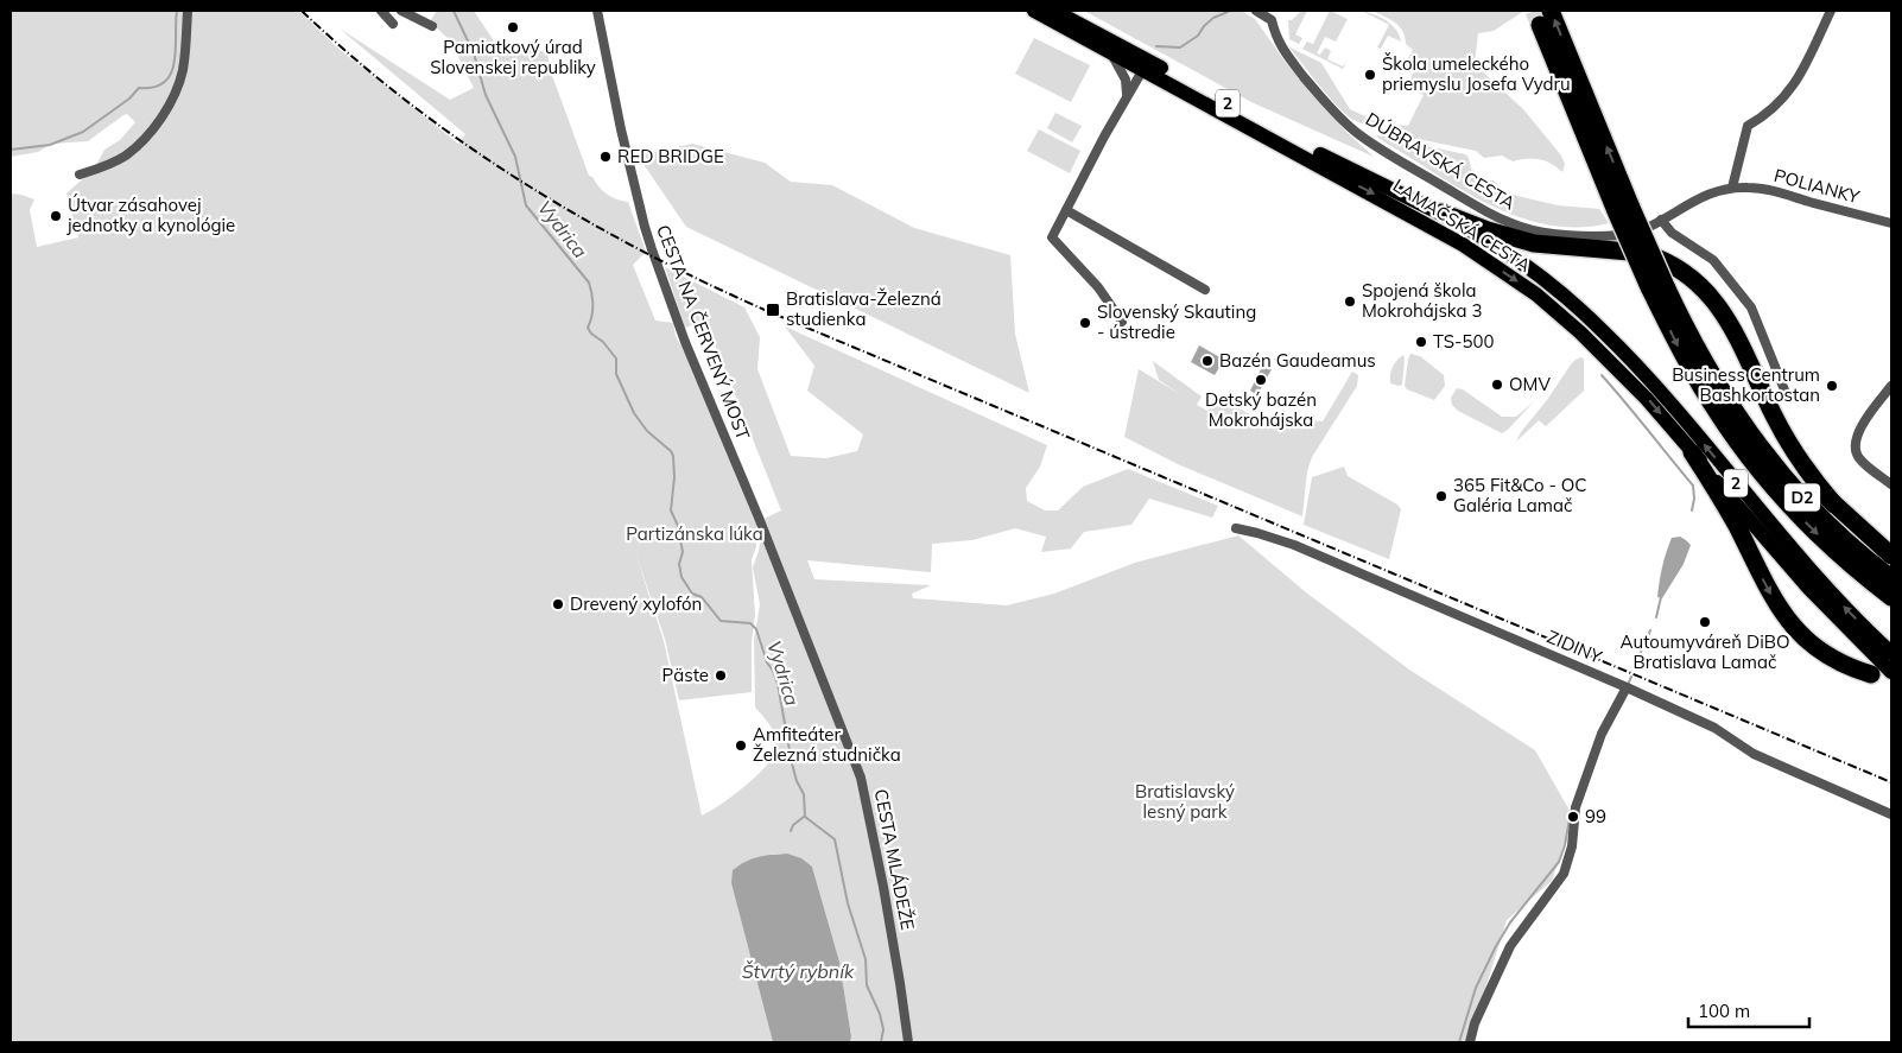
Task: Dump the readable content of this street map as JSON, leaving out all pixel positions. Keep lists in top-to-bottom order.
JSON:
{
  "streets": {
    "highway": ["D2"],
    "main road": ["2", "LAMAČSKÁ CESTA"],
    "street": [
      "DÚBRAVSKÁ CESTA",
      "POLIANKY",
      "CESTA NA ČERVENÝ MOST",
      "ZIDINY",
      "CESTA MLÁDEŽE"
    ]
  },
  "crossings": [
    ["DÚBRAVSKÁ CESTA", "POLIANKY"],
    ["CESTA NA ČERVENÝ MOST", "CESTA MLÁDEŽE"]
  ],
  "water": ["Vydrica", "Štvrtý rybník"],
  "parks": ["Partizánska lúka", "Bratislavský lesný park"],
  "places": {
    "other": [
      "Pamiatkový úrad Slovenskej republiky",
      "Škola umeleckého priemyslu Josefa Vydru",
      "RED BRIDGE",
      "Útvar zásahovej jednotky a kynológie",
      "Spojená škola Mokrohájska 3",
      "Slovenský Skauting - ústredie",
      "TS-500",
      "Bazén Gaudeamus",
      "Detský bazén Mokrohájska",
      "OMV",
      "Business Centrum Bashkortostan",
      "365 Fit&Co - OC Galéria Lamač",
      "Drevený xylofón",
      "Autoumyváreň DiBO Bratislava Lamač",
      "Päste",
      "Amfiteáter Železná studnička",
      "99"
    ],
    "transit": ["Bratislava-Železná studienka"]
  },
  "scale_bar": "100 m"
}
